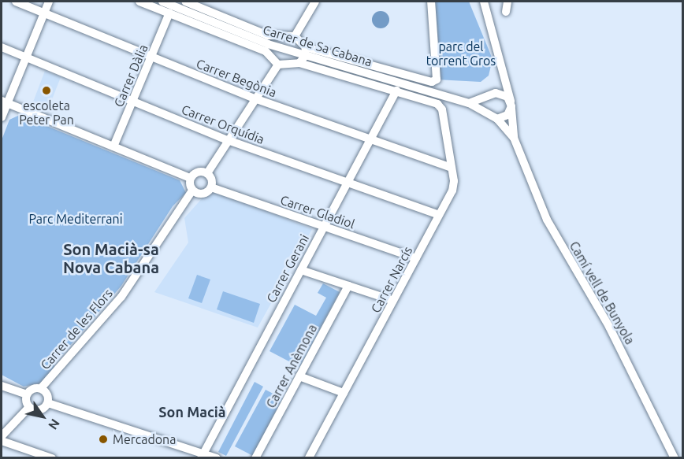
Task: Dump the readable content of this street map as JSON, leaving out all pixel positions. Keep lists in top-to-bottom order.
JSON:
{
  "streets": {
    "street": [
      "Carrer de Sa Cabana",
      "Carrer Dàlia",
      "Carrer Begònia",
      "Carrer Orquídia",
      "Carrer Gladiol",
      "Carrer Gerani",
      "Carrer Narcís",
      "Camí vell de Bunyola",
      "Carrer de les Flors",
      "Carrer Anèmona"
    ]
  },
  "crossings": [
    ["Carrer de Sa Cabana", "Camí vell de Bunyola"],
    ["Carrer Dàlia", "Carrer Begònia"],
    ["Carrer Dàlia", "Carrer Orquídia"],
    ["Carrer Begònia", "Carrer Gerani"],
    ["Carrer Begònia", "Carrer Narcís"],
    ["Carrer Orquídia", "Carrer Gerani"],
    ["Carrer Orquídia", "Carrer Narcís"],
    ["Carrer Gladiol", "Carrer Gerani"],
    ["Carrer Gladiol", "Carrer Narcís"],
    ["Carrer Gladiol", "Carrer de les Flors"],
    ["Carrer Gerani", "Carrer Narcís"]
  ],
  "districts": ["Son Macià-sa Nova Cabana", "Son Macià"],
  "parks": ["parc del torrent Gros", "Parc Mediterrani"],
  "places": ["escoleta Peter Pan", "Mercadona"],
  "north": "bottom right"
}
